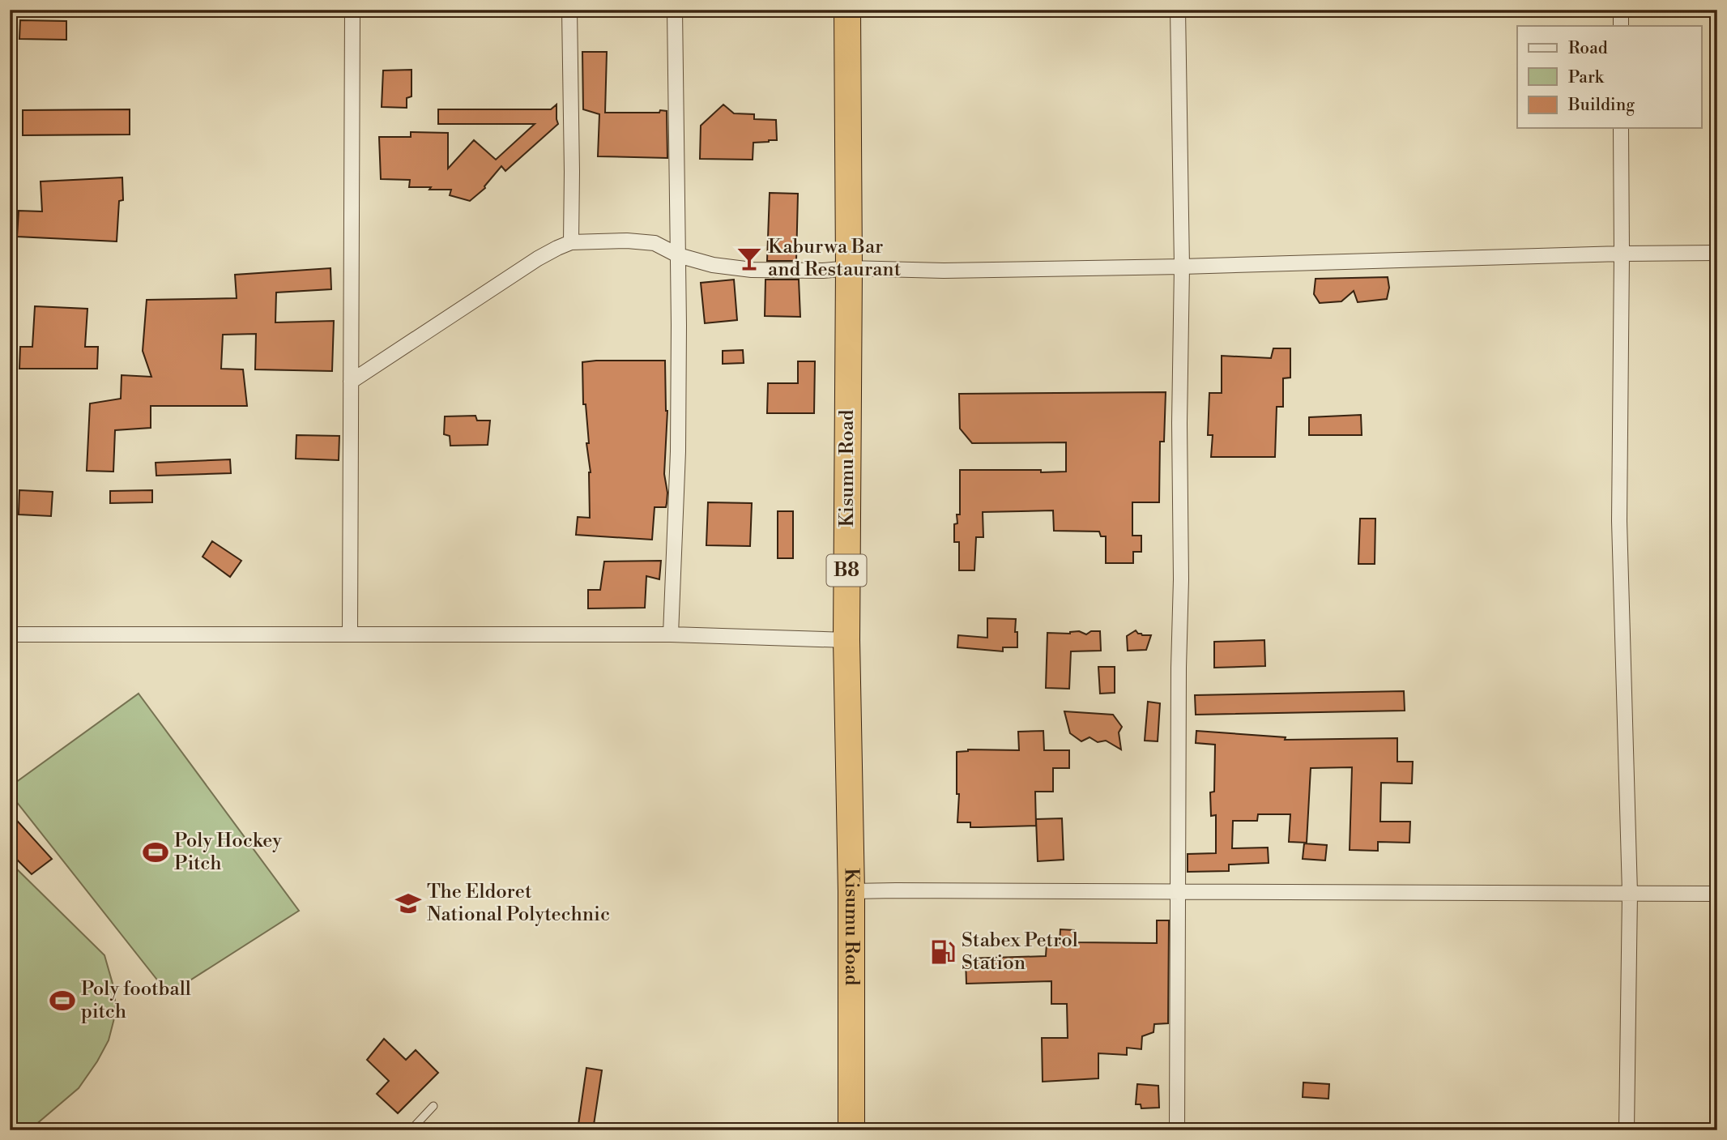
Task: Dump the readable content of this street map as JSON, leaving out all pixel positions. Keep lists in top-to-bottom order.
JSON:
{
  "streets": {
    "highway": ["Kisumu Road", "B8"]
  },
  "places": {
    "bar": ["Kaburwa Bar and Restaurant"],
    "sports": ["Poly Hockey Pitch", "Poly football pitch"],
    "school or university": ["The Eldoret National Polytechnic"],
    "fuel station": ["Stabex Petrol Station"]
  },
  "legend": ["Road", "Park", "Building"]
}
